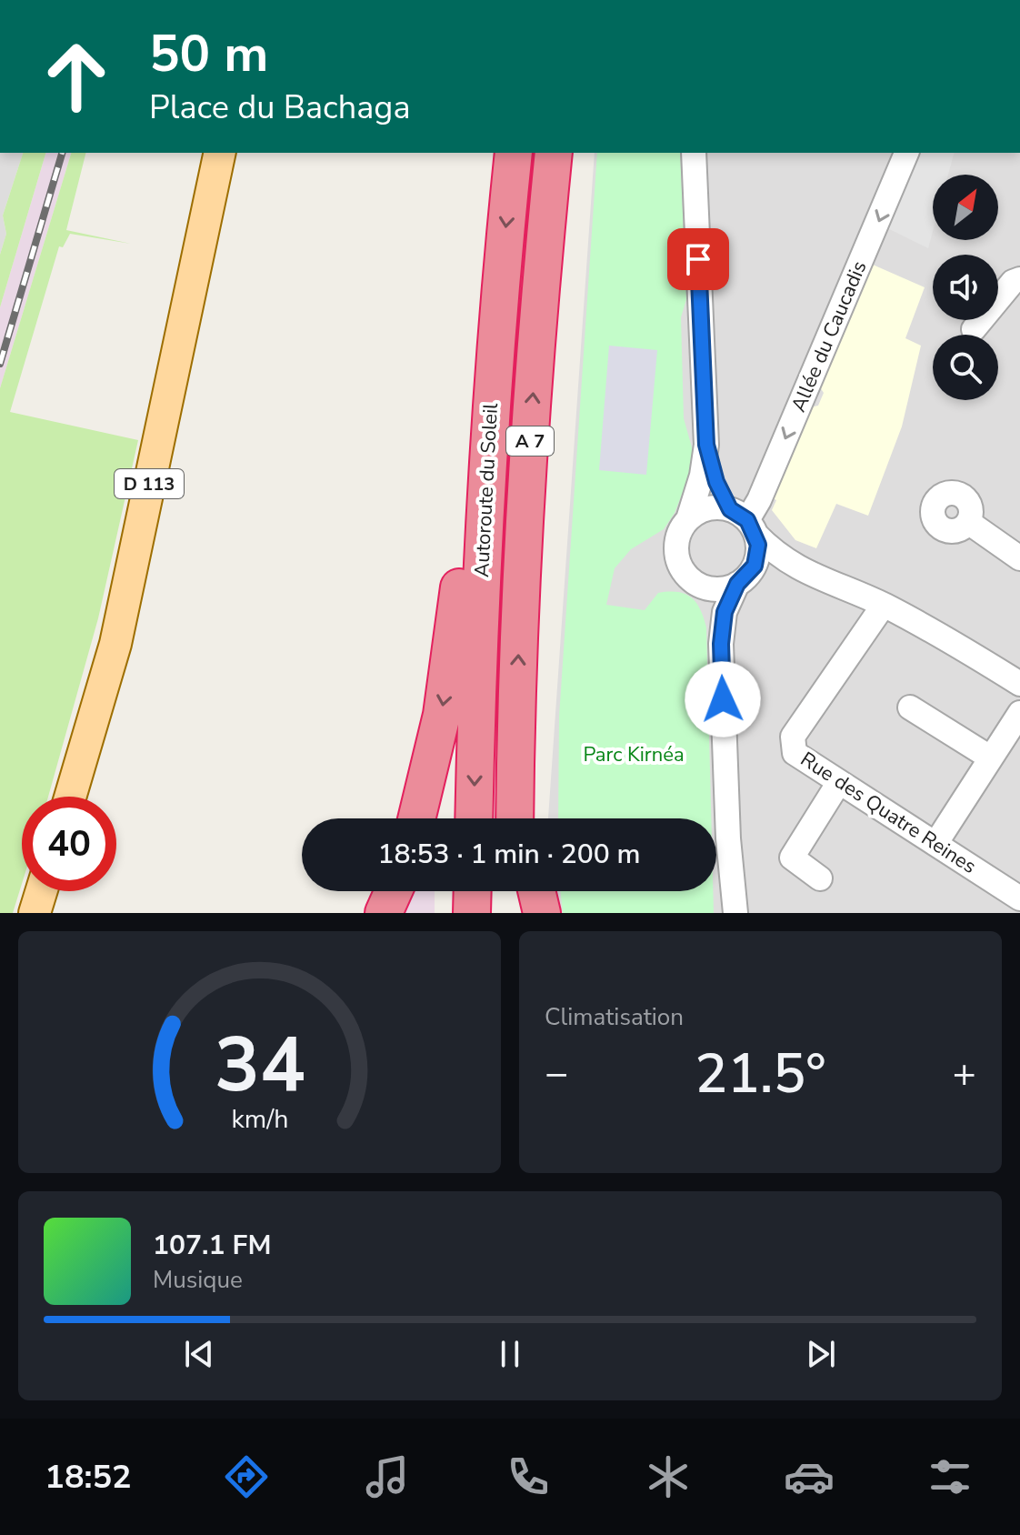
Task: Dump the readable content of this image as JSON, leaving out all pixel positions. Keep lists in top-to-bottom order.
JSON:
{
  "streets": {
    "highway": ["A 7", "Autoroute du Soleil"],
    "main road": ["D 113"],
    "street": ["Allée du Caucadis", "Rue des Quatre Reines"]
  },
  "one_way": ["Allée du Caucadis"],
  "parks": ["Parc Kirnéa"],
  "north": "top right",
  "page": {
    "turn": ["50 m", "Place du Bachaga"],
    "limit": "40",
    "trip": "18:53 · 1 min · 200 m",
    "tile": "Climatisation",
    "heat": ["−", "21.5°", "+"],
    "song": ["107.1 FM", "Musique"],
    "tabs": "18:52",
    "gauge": ["34", "km/h"]
  }
}
